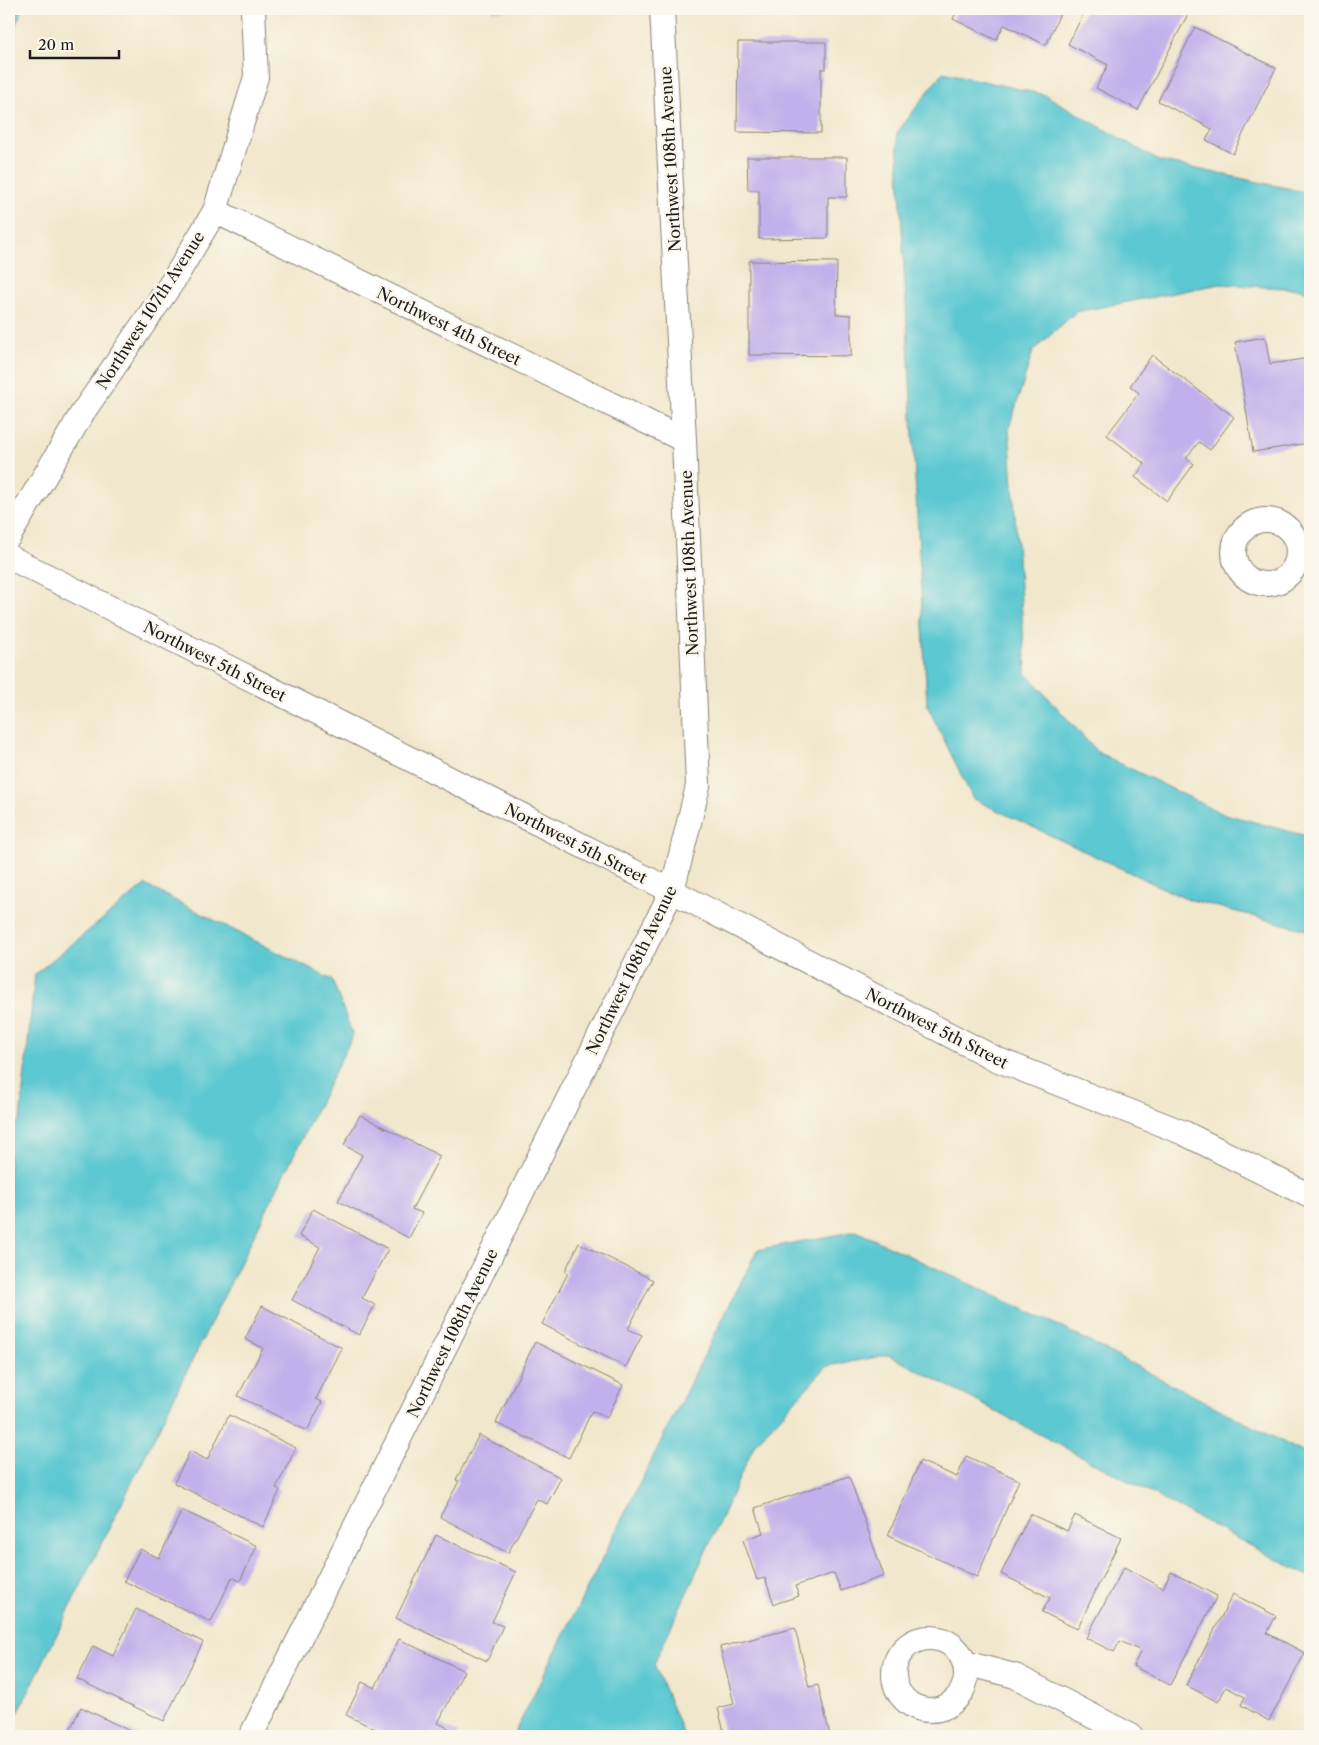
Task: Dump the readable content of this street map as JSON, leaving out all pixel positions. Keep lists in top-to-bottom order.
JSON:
{
  "streets": {
    "street": [
      "Northwest 108th Avenue",
      "Northwest 107th Avenue",
      "Northwest 4th Street",
      "Northwest 5th Street"
    ]
  },
  "crossings": [
    ["Northwest 108th Avenue", "Northwest 4th Street"],
    ["Northwest 108th Avenue", "Northwest 5th Street"],
    ["Northwest 107th Avenue", "Northwest 4th Street"]
  ],
  "scale_bar": "20 m"
}
